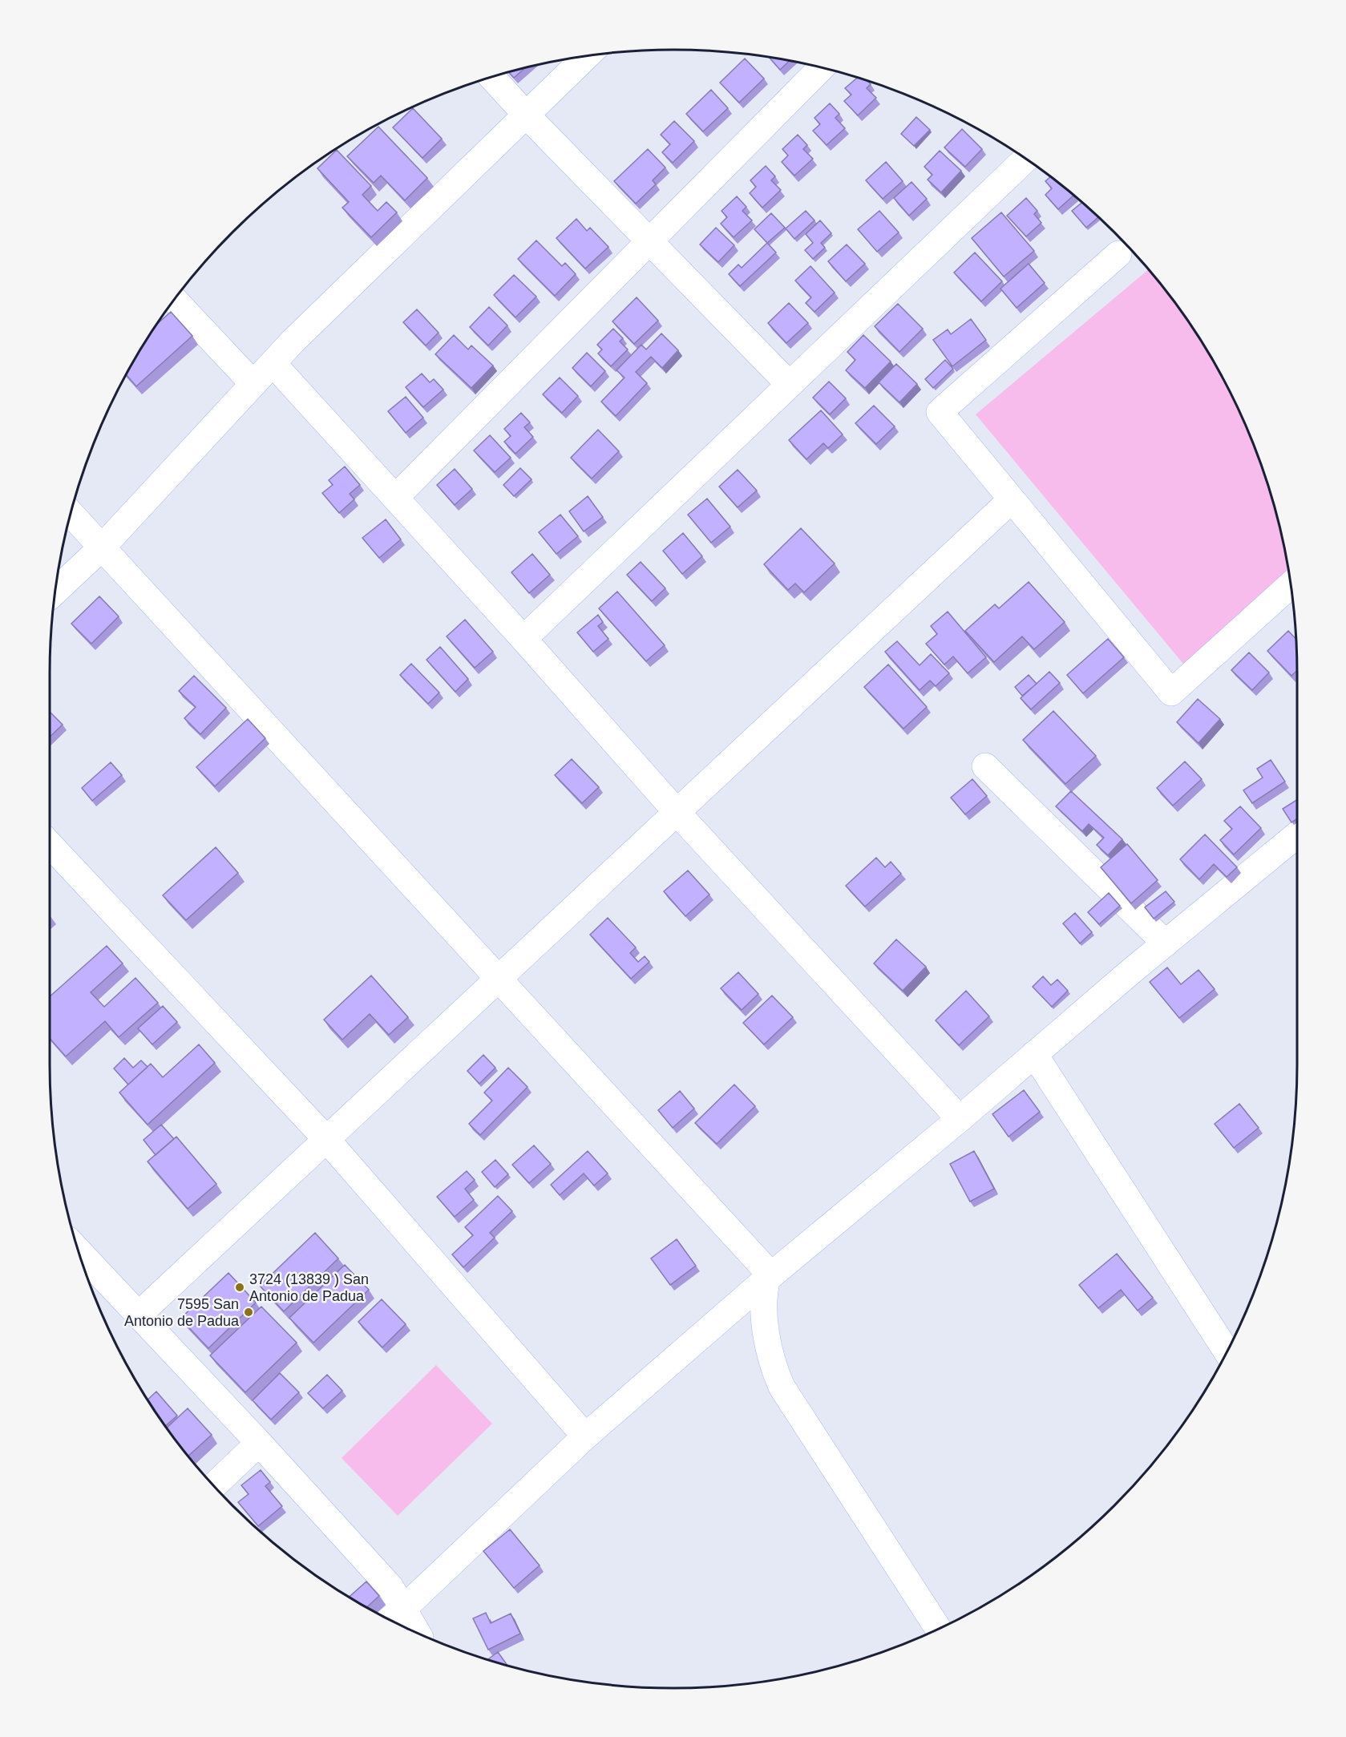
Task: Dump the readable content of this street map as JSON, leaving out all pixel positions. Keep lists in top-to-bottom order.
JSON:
{
  "places": ["3724 (13839 ) San Antonio de Padua", "7595 San Antonio de Padua"]
}
